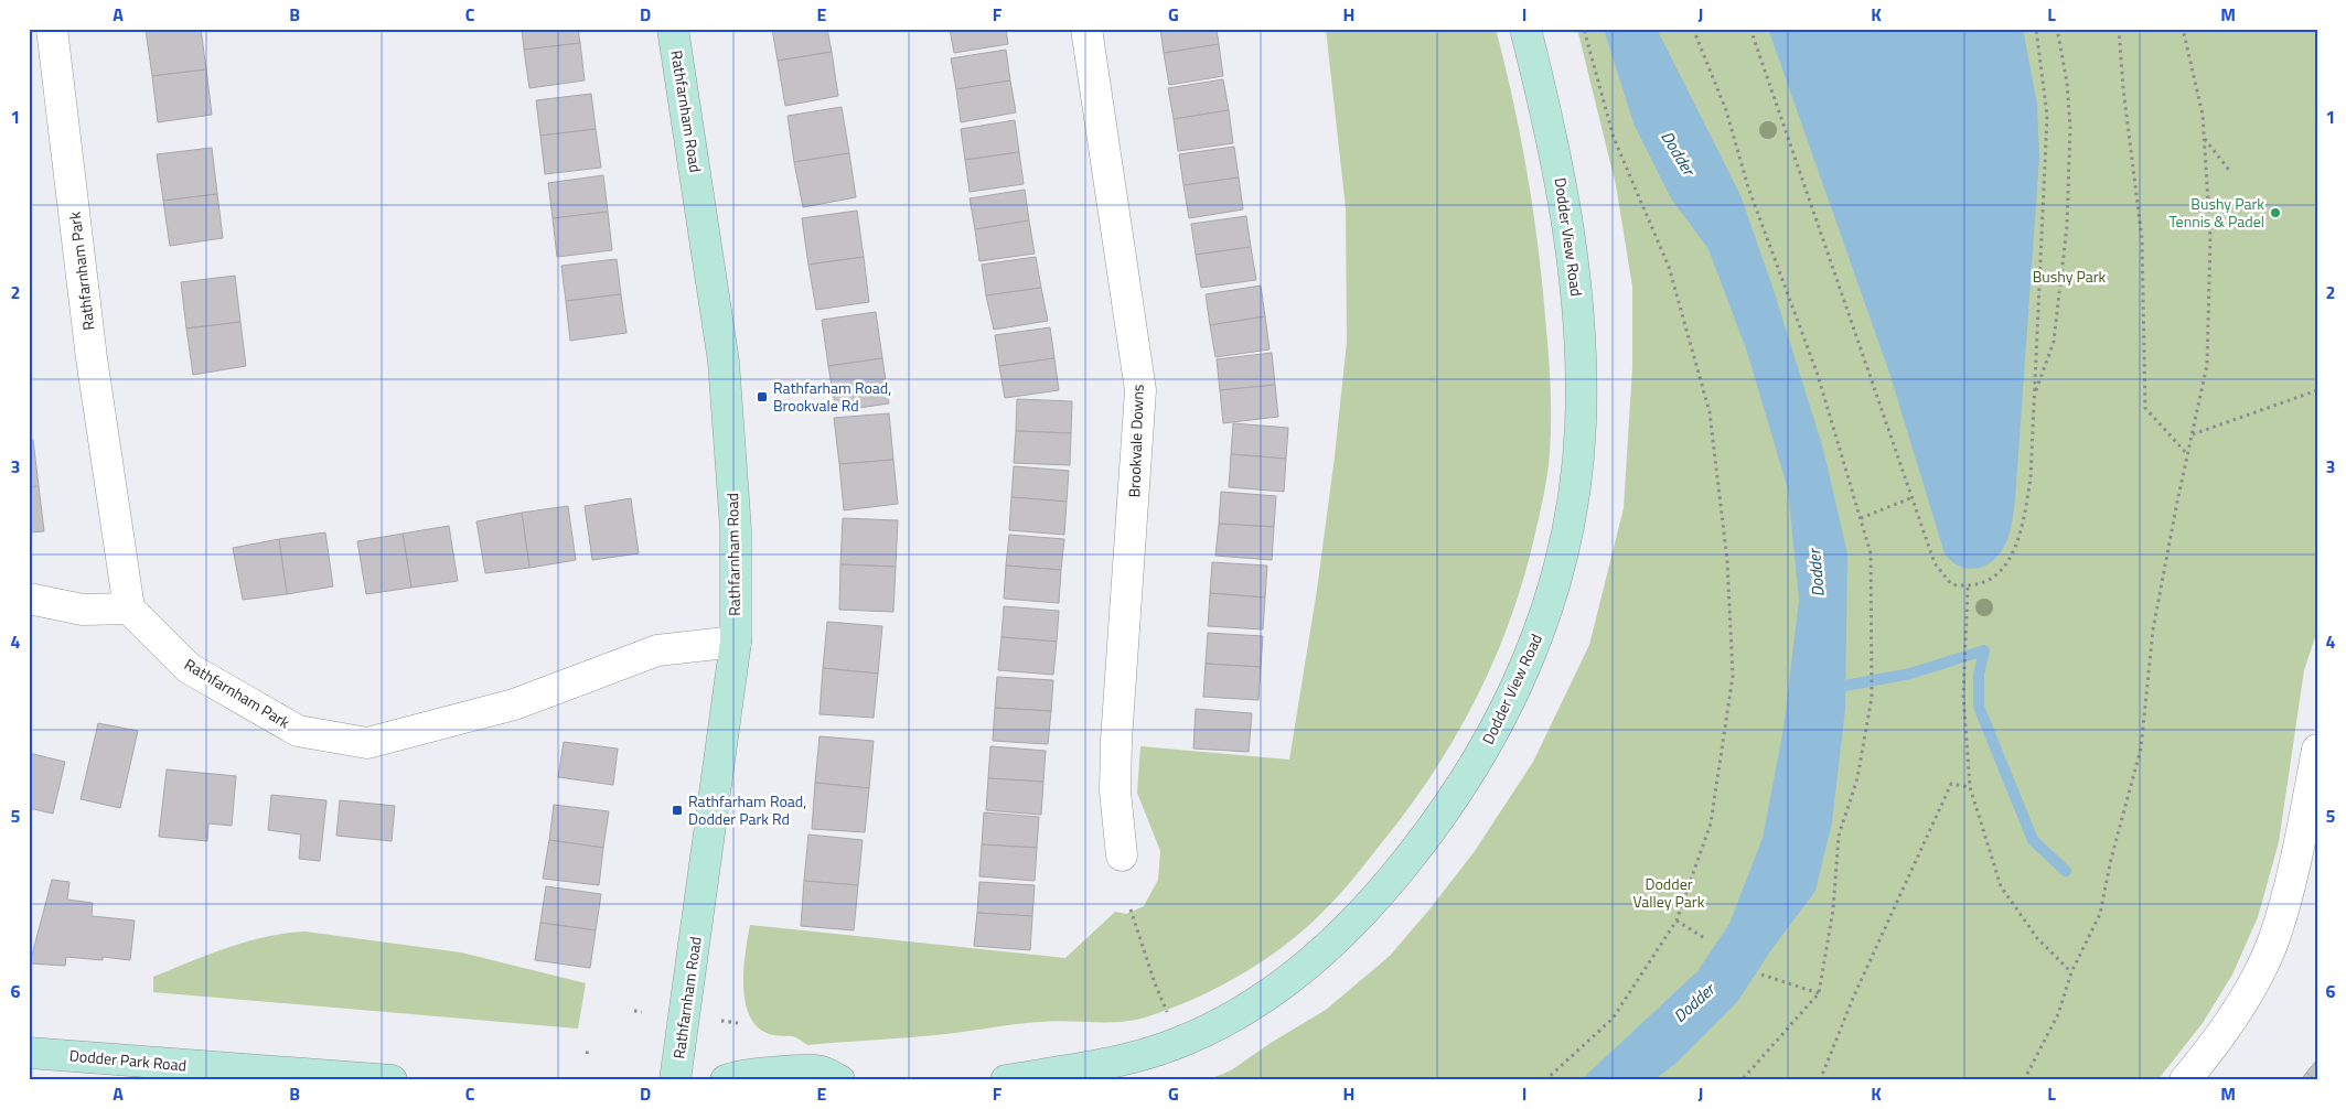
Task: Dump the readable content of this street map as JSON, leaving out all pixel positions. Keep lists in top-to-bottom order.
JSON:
{
  "streets": {
    "main road": ["Rathfarnham Road", "Dodder View Road", "Dodder Park Road"],
    "street": ["Rathfarnham Park", "Brookvale Downs"]
  },
  "crossings": [
    ["Rathfarnham Road", "Rathfarnham Park"]
  ],
  "water": ["Dodder"],
  "parks": ["Bushy Park", "Dodder Valley Park"],
  "places": {
    "other": ["Bushy Park Tennis & Padel"],
    "transit": ["Rathfarham Road, Brookvale Rd", "Rathfarham Road, Dodder Park Rd"]
  },
  "grid": {
    "columns": [
      "A",
      "B",
      "C",
      "D",
      "E",
      "F",
      "G",
      "H",
      "I",
      "J",
      "K",
      "L",
      "M"
    ],
    "rows": [
      "1",
      "2",
      "3",
      "4",
      "5",
      "6"
    ]
  }
}
